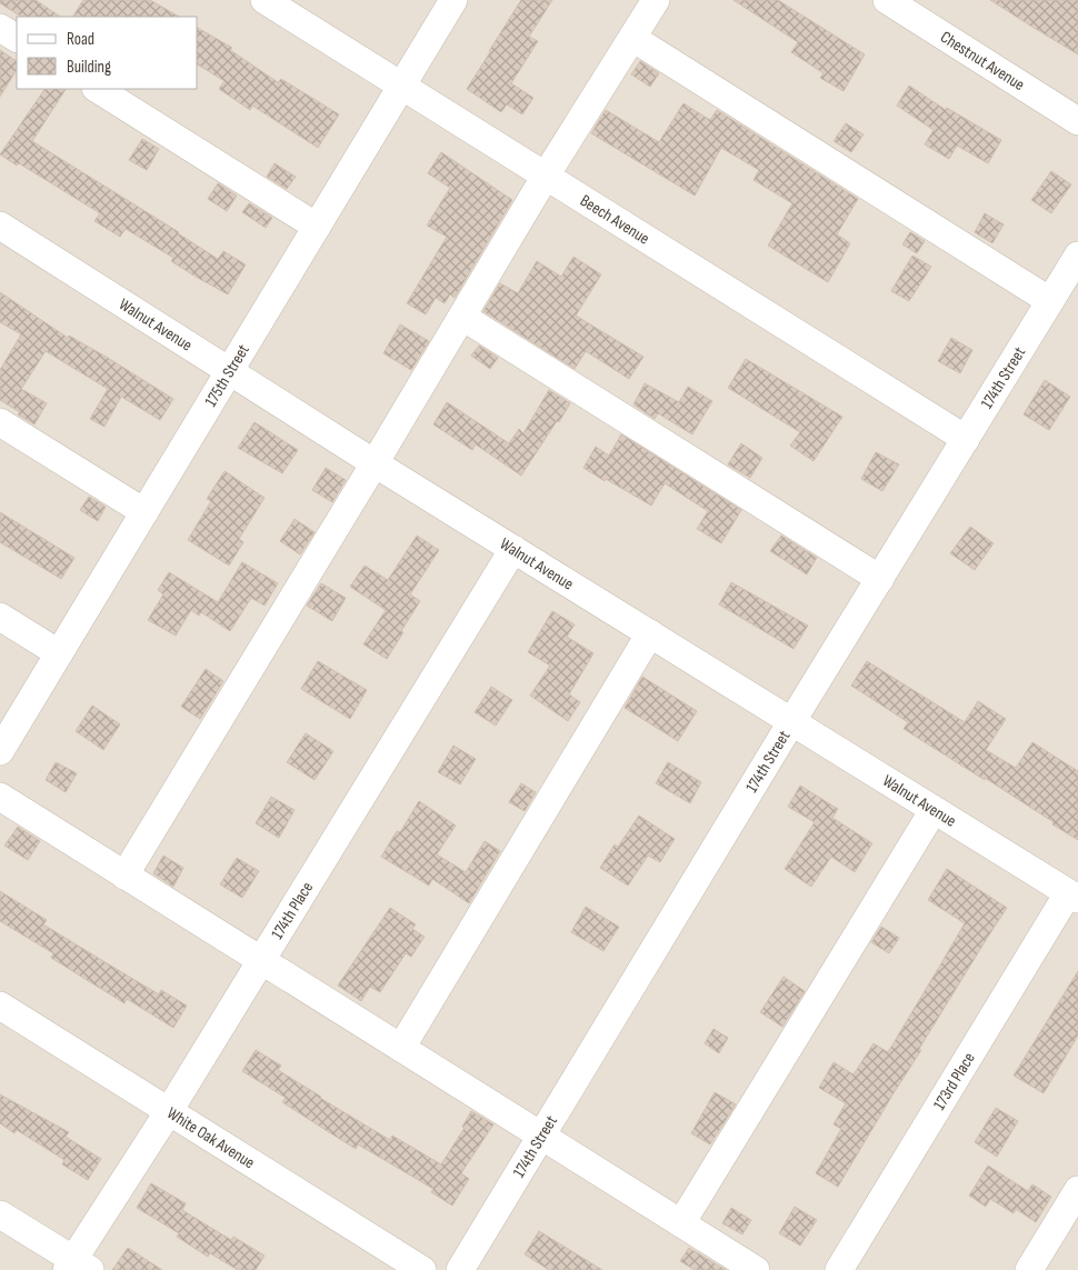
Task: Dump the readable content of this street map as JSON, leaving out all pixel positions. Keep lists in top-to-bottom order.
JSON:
{
  "streets": {
    "street": [
      "Chestnut Avenue",
      "Beech Avenue",
      "Walnut Avenue",
      "175th Street",
      "174th Street",
      "174th Place",
      "173rd Place",
      "White Oak Avenue"
    ]
  },
  "crossings": [
    ["Beech Avenue", "175th Street"],
    ["Beech Avenue", "174th Street"],
    ["Walnut Avenue", "175th Street"],
    ["Walnut Avenue", "174th Street"],
    ["Walnut Avenue", "174th Place"],
    ["Walnut Avenue", "173rd Place"],
    ["174th Place", "White Oak Avenue"]
  ],
  "legend": ["Road", "Building"]
}
